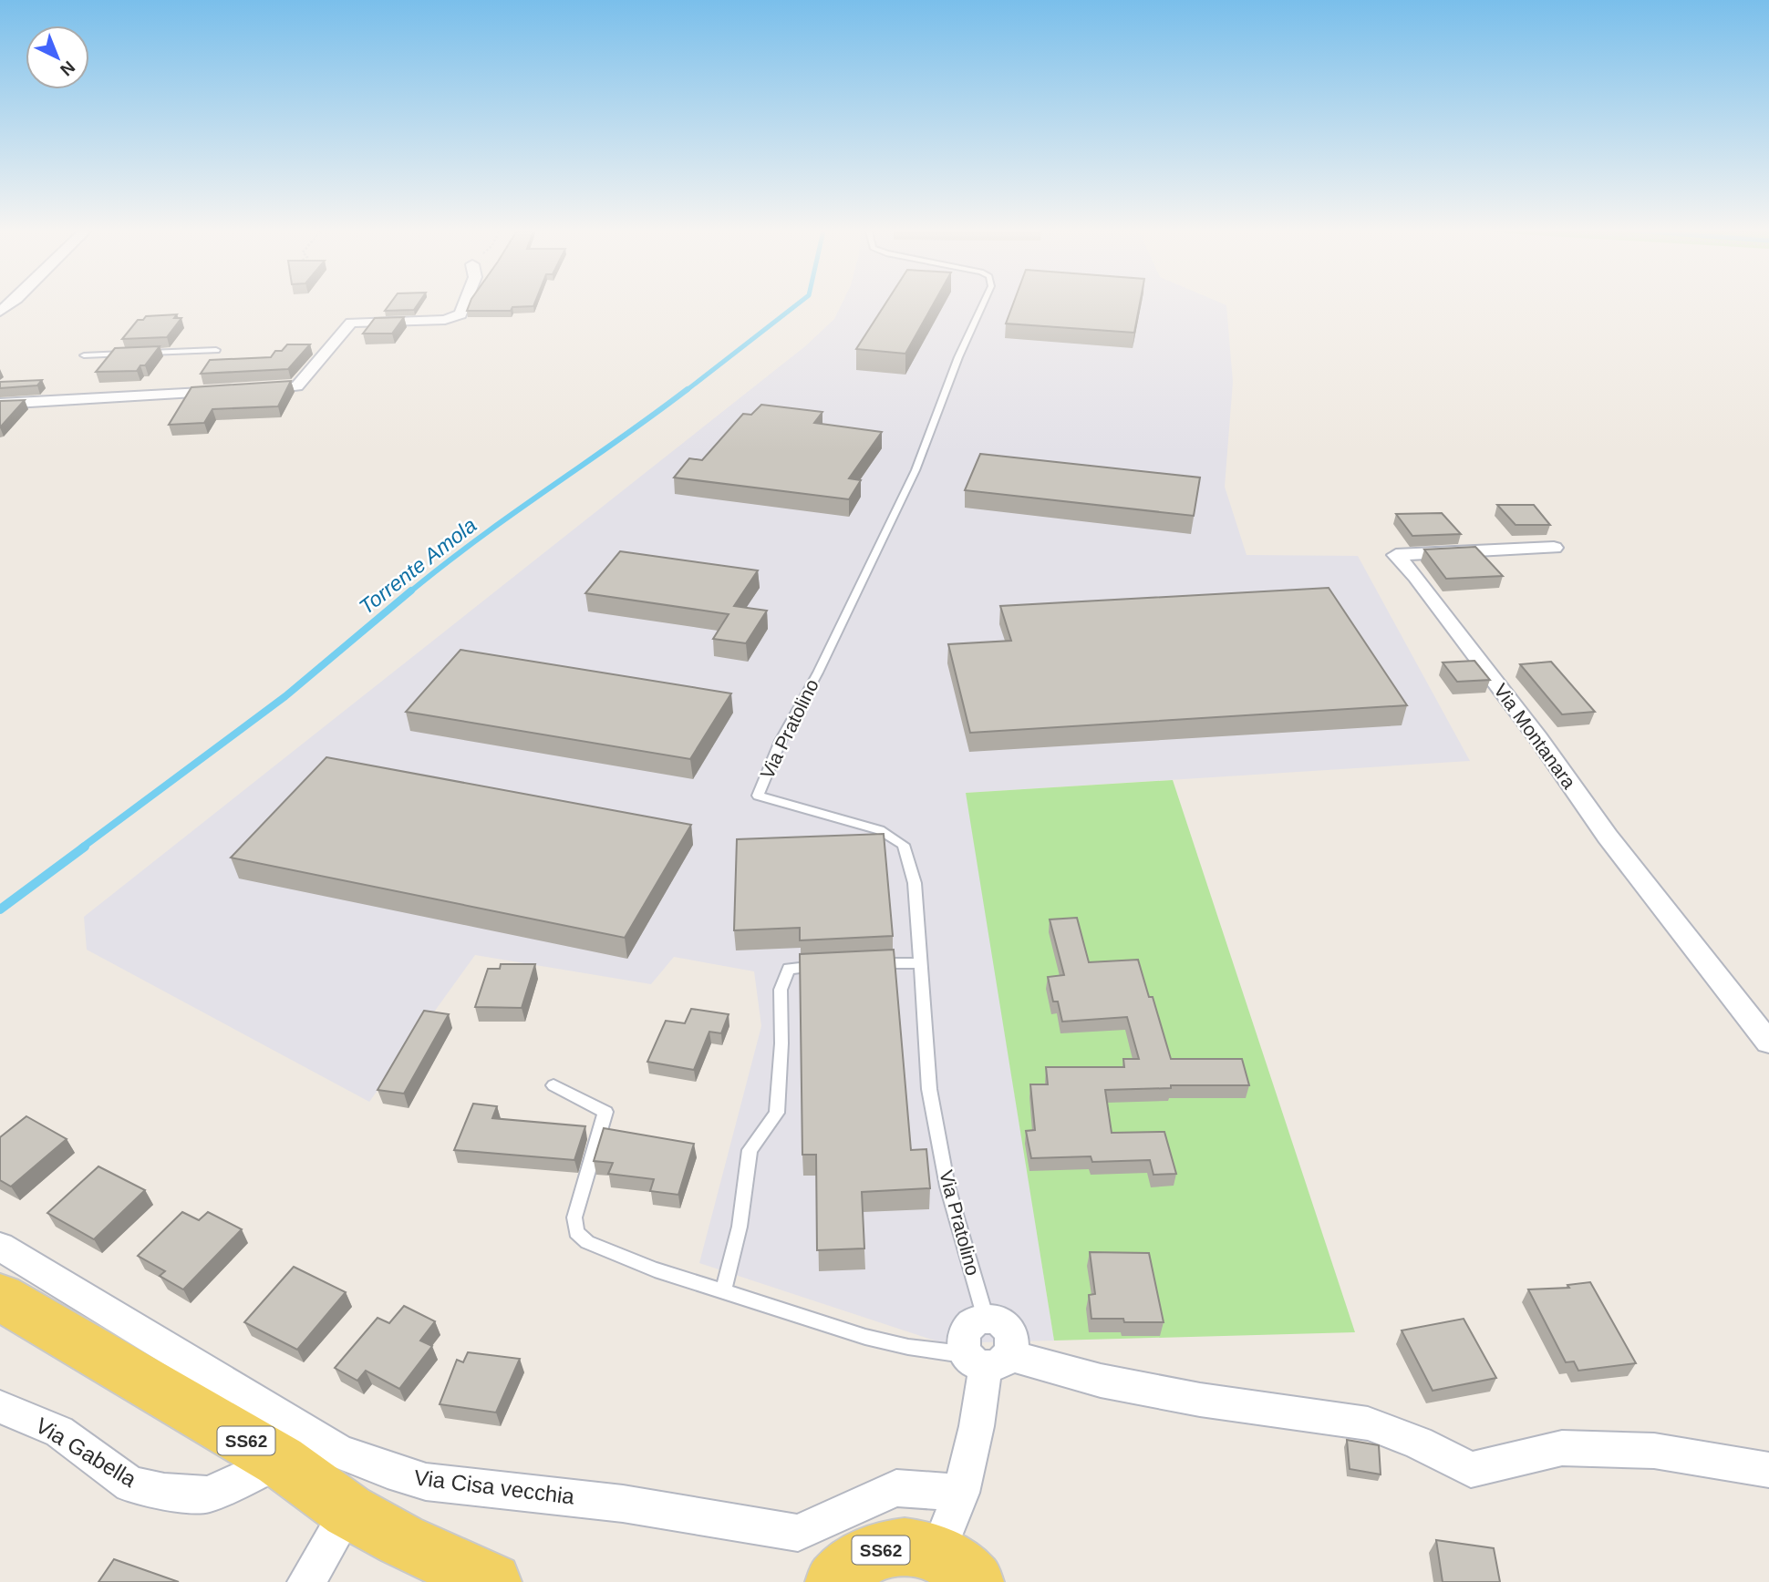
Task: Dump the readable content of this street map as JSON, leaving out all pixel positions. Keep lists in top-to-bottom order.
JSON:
{
  "streets": {
    "main road": ["SS62"],
    "street": ["Via Montanara", "Via Gabella", "Via Cisa vecchia"],
    "lane": ["Via Pratolino"]
  },
  "crossings": [
    ["SS62", "Via Gabella"]
  ],
  "water": ["Torrente Amola"],
  "north": "bottom right"
}
